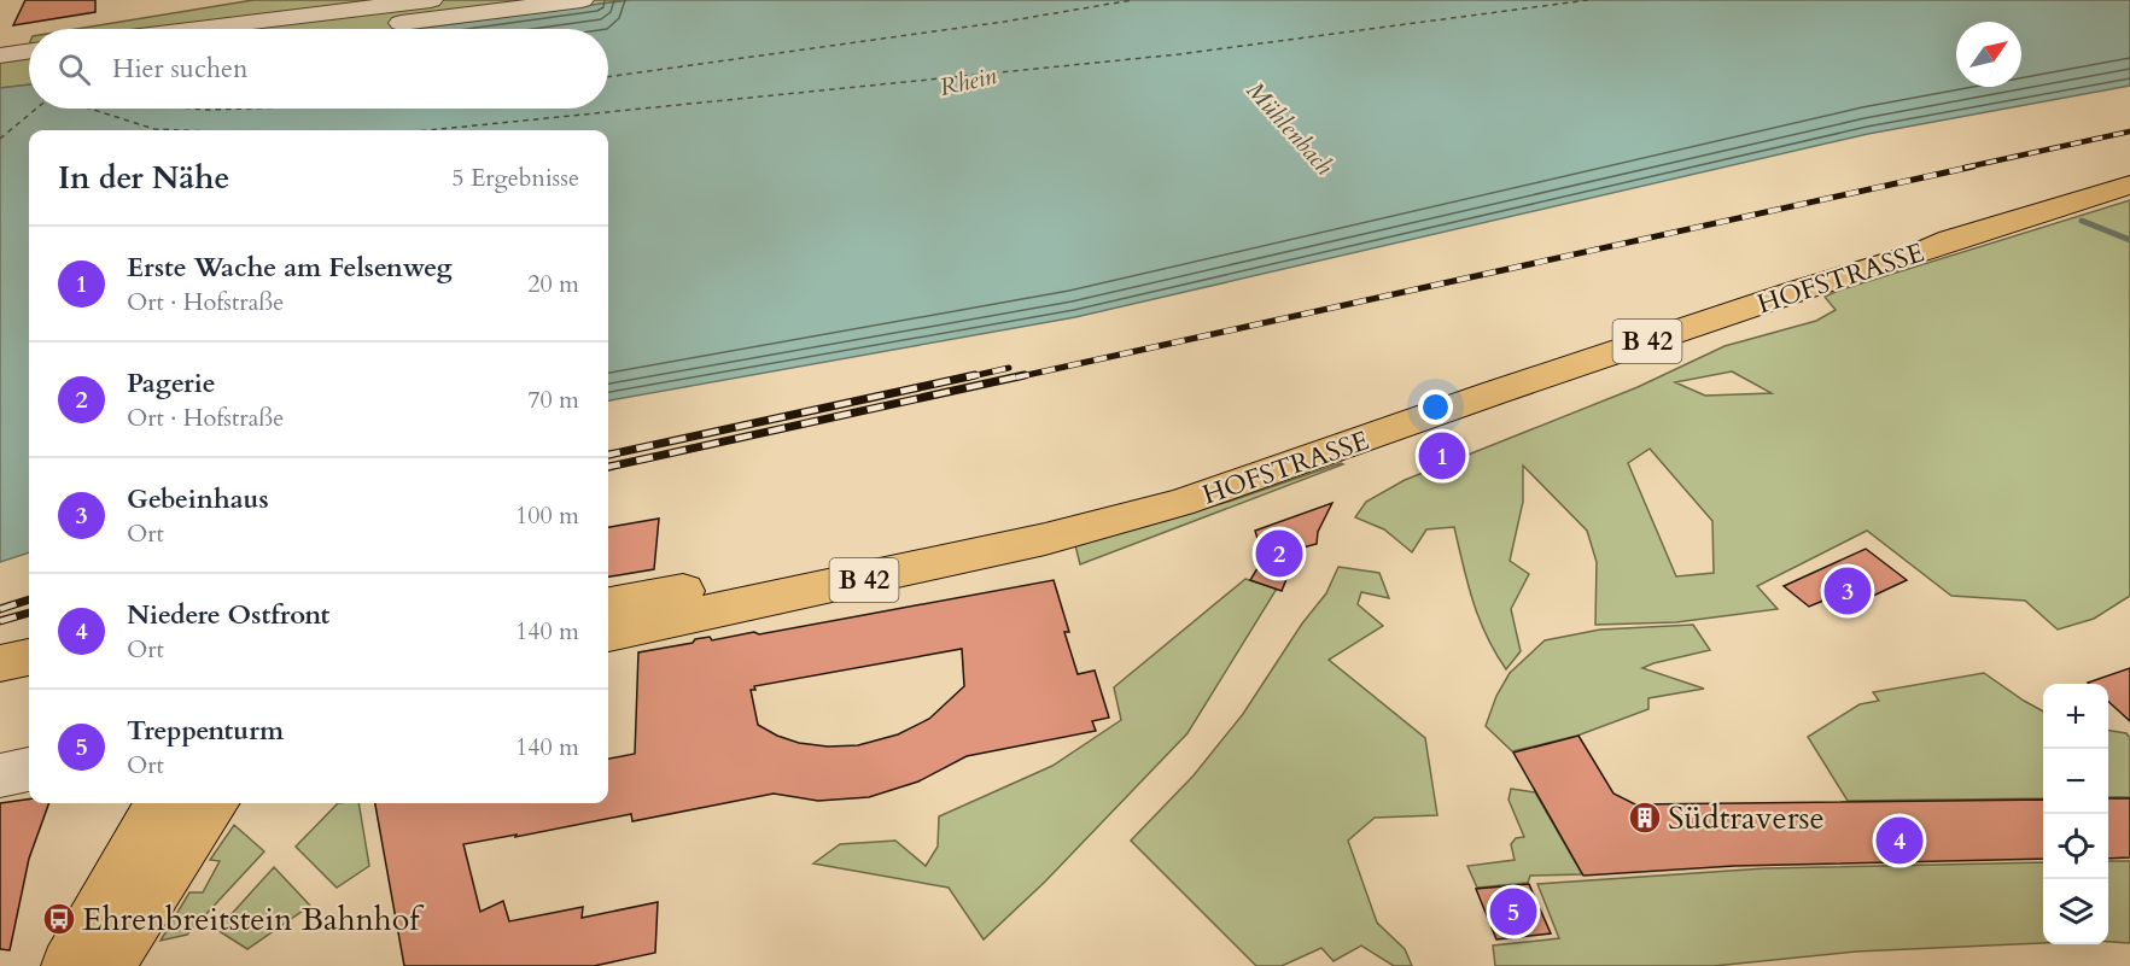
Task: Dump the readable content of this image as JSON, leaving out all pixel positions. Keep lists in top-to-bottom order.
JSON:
{
  "streets": {
    "main road": ["HOFSTRASSE", "B 42"]
  },
  "water": ["Rhein", "Mühlenbach"],
  "places": {
    "building": ["Südtraverse"],
    "bus stop": ["Ehrenbreitstein Bahnhof"]
  },
  "north": "top right",
  "page": {
    "search": "Hier suchen",
    "heading": ["In der Nähe", "5 Ergebnisse"],
    "list": [
      {
        "mark": "1",
        "name": "Erste Wache am Felsenweg",
        "note": "Ort · Hofstraße",
        "value": "20 m"
      },
      {
        "mark": "2",
        "name": "Pagerie",
        "note": "Ort · Hofstraße",
        "value": "70 m"
      },
      {
        "mark": "3",
        "name": "Gebeinhaus",
        "note": "Ort",
        "value": "100 m"
      },
      {
        "mark": "4",
        "name": "Niedere Ostfront",
        "note": "Ort",
        "value": "140 m"
      },
      {
        "mark": "5",
        "name": "Treppenturm",
        "note": "Ort",
        "value": "140 m"
      }
    ],
    "pins": [
      "1",
      "2",
      "3",
      "4",
      "5"
    ],
    "map_buttons": ["+", "−"]
  }
}
